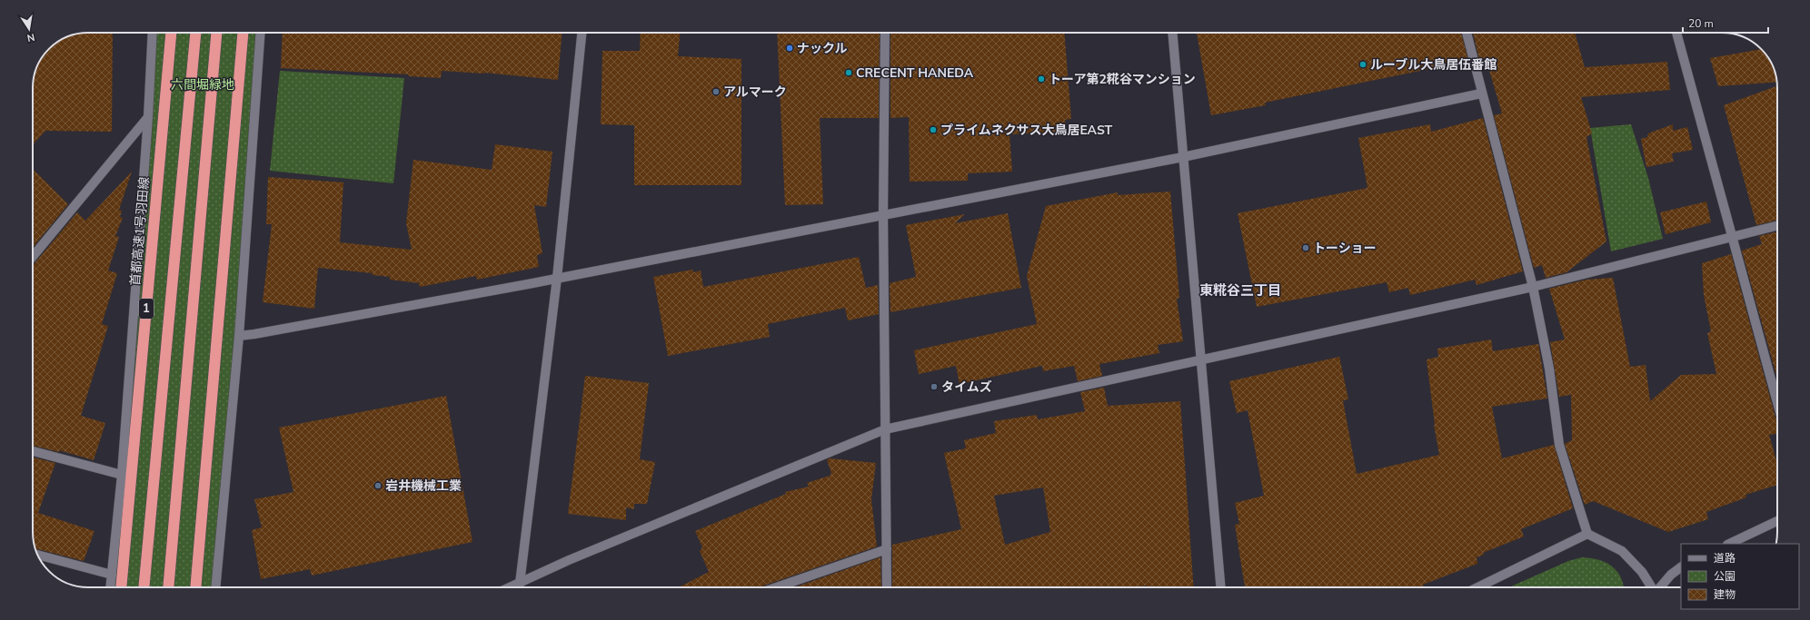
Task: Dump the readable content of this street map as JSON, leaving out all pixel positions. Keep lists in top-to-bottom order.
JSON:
{
  "streets": {
    "highway": ["首都高速1号羽田線", "1"]
  },
  "districts": ["東糀谷三丁目"],
  "parks": ["六間堀緑地"],
  "places": [
    "ナックル",
    "ルーブル大鳥居伍番館",
    "CRECENT HANEDA",
    "トーア第2糀谷マンション",
    "アルマーク",
    "プライムネクサス大鳥居EAST",
    "トーショー",
    "タイムズ",
    "岩井機械工業"
  ],
  "legend": ["道路", "公園", "建物"],
  "scale_bar": "20 m",
  "north": "bottom"
}
